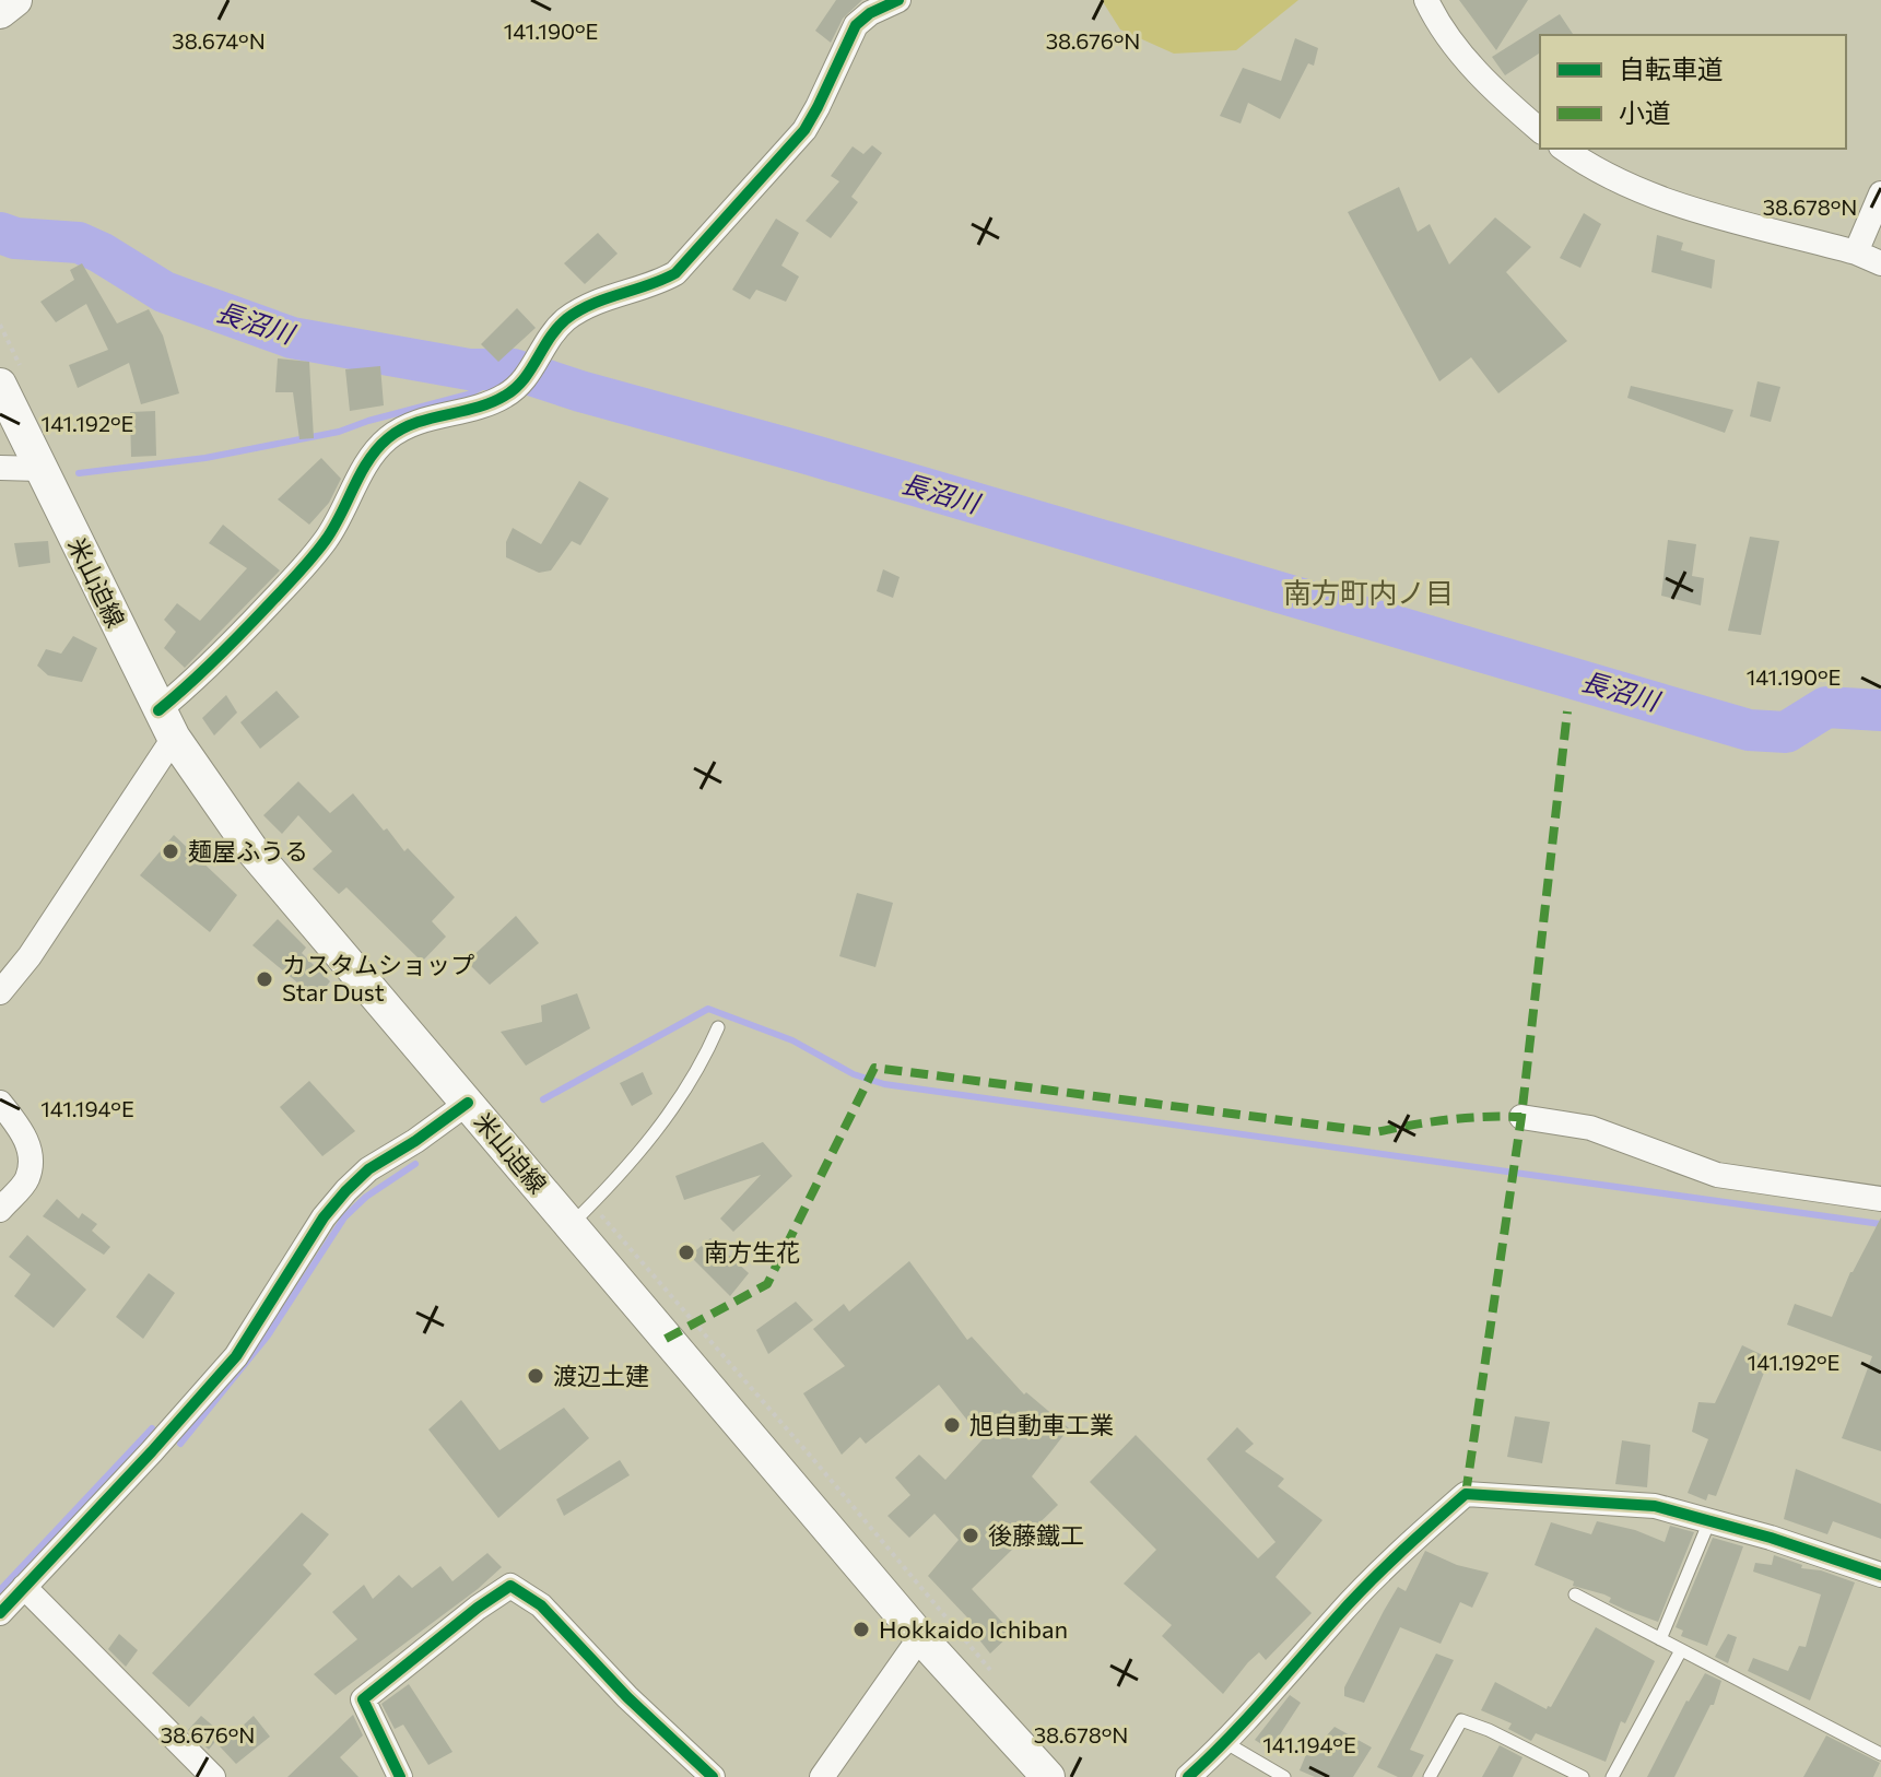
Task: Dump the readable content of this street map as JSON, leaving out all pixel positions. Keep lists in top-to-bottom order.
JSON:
{
  "streets": {
    "main road": ["米山迫線"]
  },
  "districts": ["南方町内ノ目"],
  "water": ["長沼川"],
  "places": [
    "麺屋ふうる",
    "カスタムショップ Star Dust",
    "南方生花",
    "渡辺土建",
    "旭自動車工業",
    "後藤鐵工",
    "Hokkaido Ichiban"
  ],
  "legend": ["自転車道", "小道"],
  "coordinates": [
    "141.190°E",
    "38.674°N",
    "38.676°N",
    "38.678°N",
    "141.192°E",
    "141.194°E"
  ]
}
